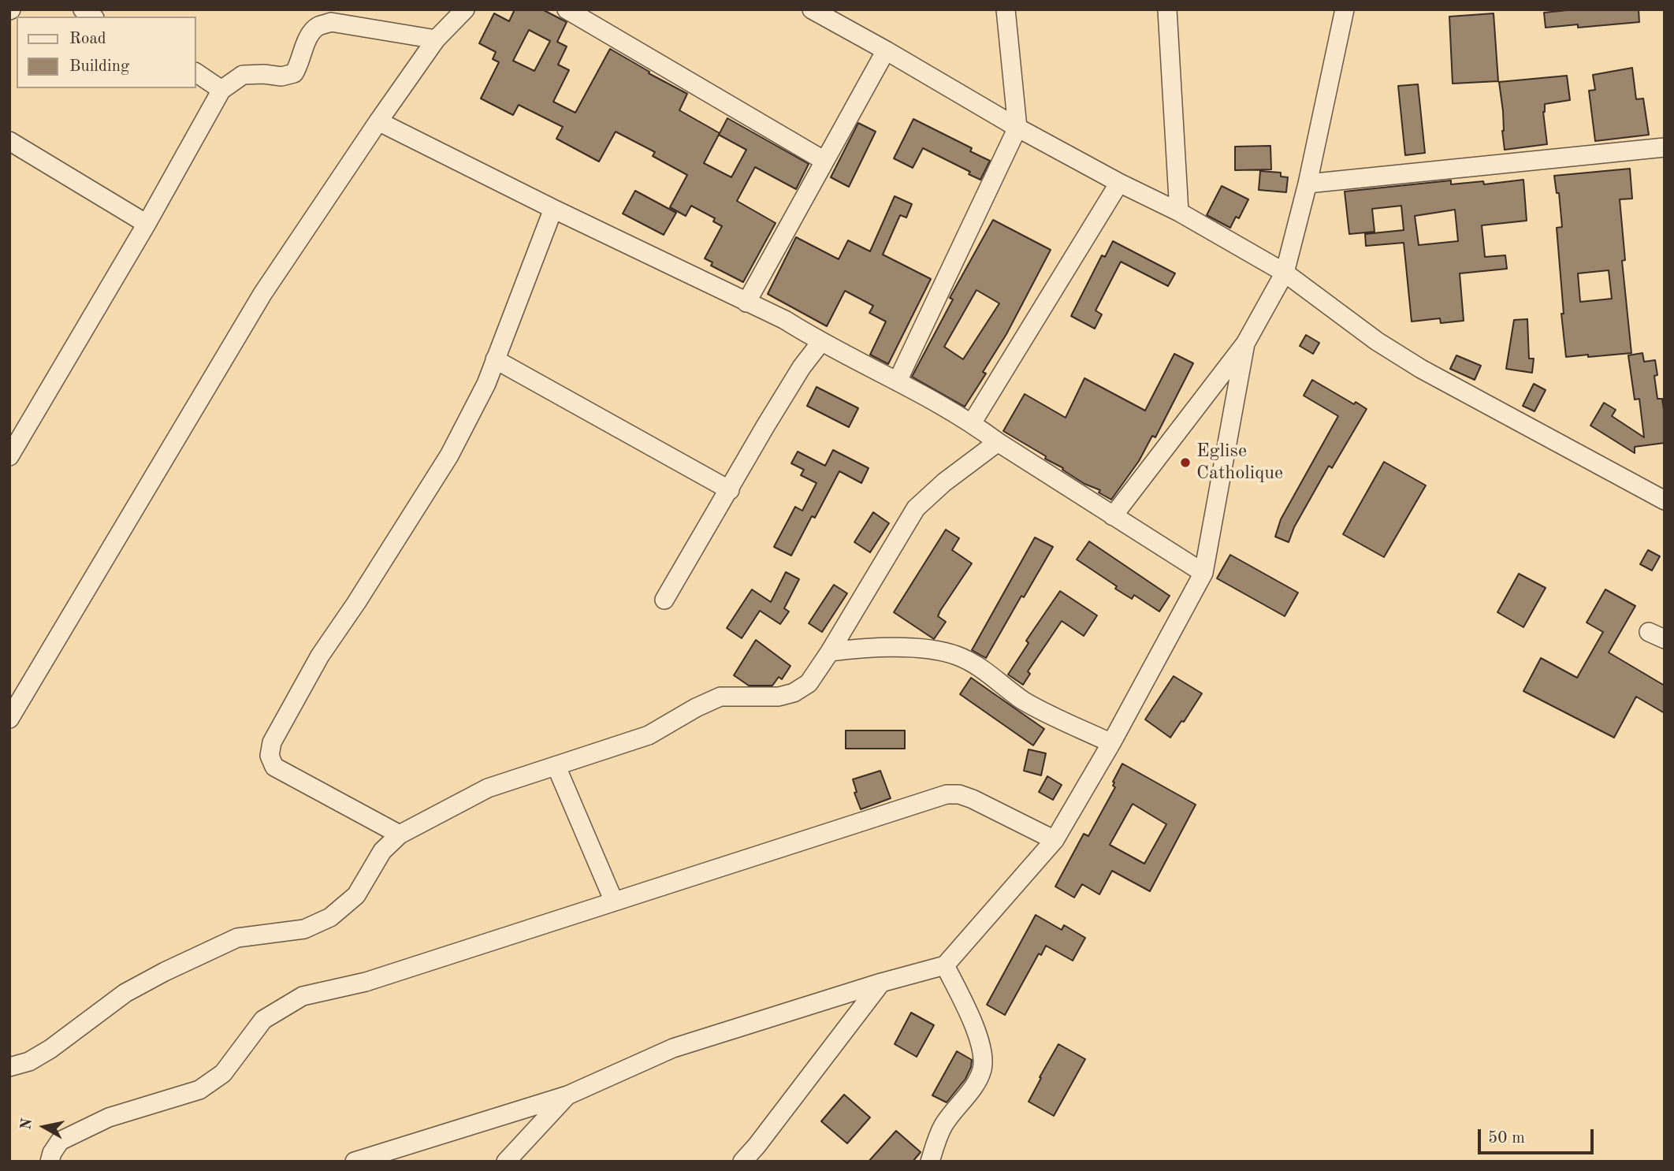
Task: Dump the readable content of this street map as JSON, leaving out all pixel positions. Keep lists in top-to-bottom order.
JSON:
{
  "places": ["Eglise Catholique"],
  "legend": ["Road", "Building"],
  "scale_bar": "50 m",
  "north": "left"
}
